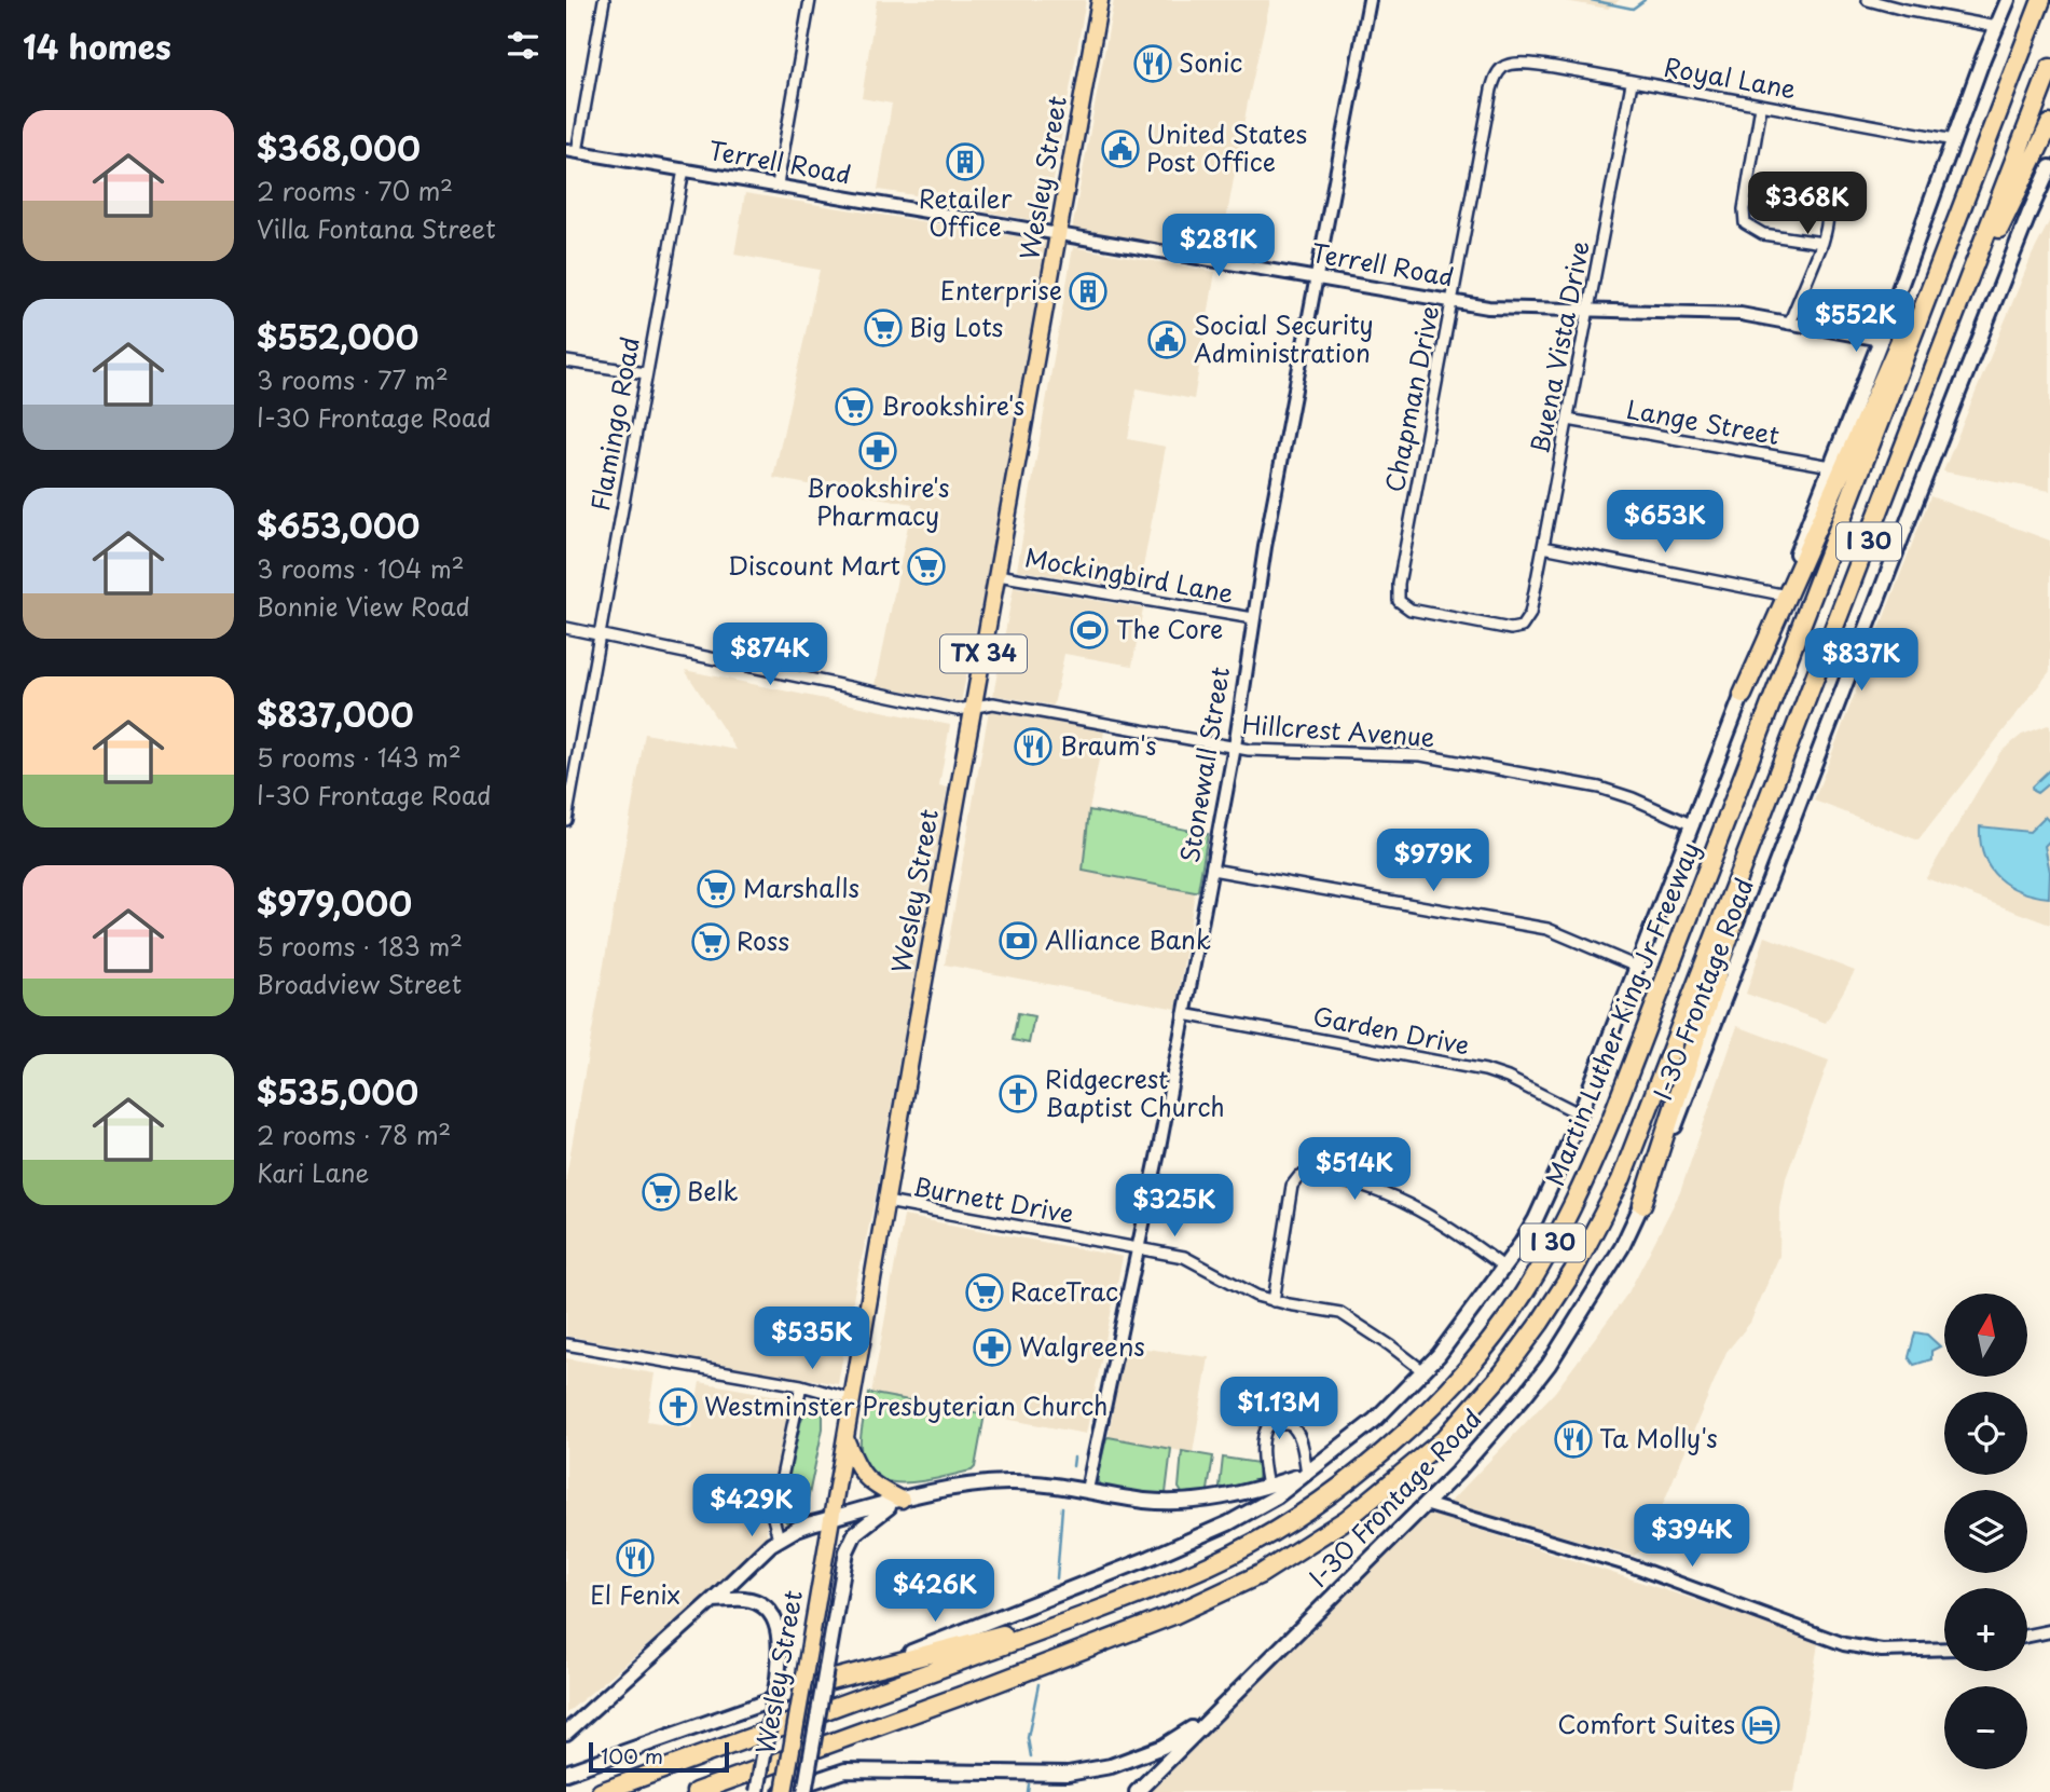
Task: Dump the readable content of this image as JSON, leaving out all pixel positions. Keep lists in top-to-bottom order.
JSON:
{
  "streets": {
    "highway": ["I 30", "Martin Luther King Jr Freeway"],
    "main road": ["Wesley Street", "TX 34", "I-30 Frontage Road"],
    "street": [
      "Royal Lane",
      "Terrell Road",
      "Buena Vista Drive",
      "Chapman Drive",
      "Lange Street",
      "Flamingo Road",
      "Mockingbird Lane",
      "Hillcrest Avenue",
      "Stonewall Street",
      "Garden Drive",
      "Burnett Drive"
    ]
  },
  "crossings": [
    ["Royal Lane", "Buena Vista Drive"],
    ["Royal Lane", "Chapman Drive"],
    ["Terrell Road", "Wesley Street"],
    ["Terrell Road", "Buena Vista Drive"],
    ["Terrell Road", "Chapman Drive"],
    ["Terrell Road", "Flamingo Road"],
    ["Terrell Road", "Stonewall Street"],
    ["Wesley Street", "Mockingbird Lane"],
    ["Wesley Street", "Hillcrest Avenue"],
    ["Wesley Street", "I-30 Frontage Road"],
    ["Wesley Street", "Burnett Drive"],
    ["Buena Vista Drive", "Chapman Drive"],
    ["Buena Vista Drive", "Lange Street"],
    ["Flamingo Road", "Hillcrest Avenue"],
    ["Mockingbird Lane", "Stonewall Street"],
    ["Hillcrest Avenue", "Stonewall Street"],
    ["Stonewall Street", "Garden Drive"],
    ["Stonewall Street", "Burnett Drive"]
  ],
  "places": {
    "restaurant": [
      "Sonic",
      "Braum's",
      "Ta Molly's",
      "El Fenix"
    ],
    "public building": ["United States Post Office", "Social Security Administration"],
    "building": ["Retailer Office", "Enterprise"],
    "supermarket": [
      "Big Lots",
      "Brookshire's",
      "Discount Mart",
      "Marshalls",
      "Ross",
      "Belk",
      "RaceTrac"
    ],
    "pharmacy": ["Brookshire's Pharmacy", "Walgreens"],
    "sports": ["The Core"],
    "bank": ["Alliance Bank"],
    "church": ["Ridgecrest Baptist Church", "Westminster Presbyterian Church"],
    "hotel": ["Comfort Suites"]
  },
  "scale_bar": "100 m",
  "north": "top",
  "page": {
    "heading": "14 homes",
    "list": [
      {
        "name": "$368,000",
        "note": "2 rooms · 70 m² · Villa Fontana Street"
      },
      {
        "name": "$552,000",
        "note": "3 rooms · 77 m² · I-30 Frontage Road"
      },
      {
        "name": "$653,000",
        "note": "3 rooms · 104 m² · Bonnie View Road"
      },
      {
        "name": "$837,000",
        "note": "5 rooms · 143 m² · I-30 Frontage Road"
      },
      {
        "name": "$979,000",
        "note": "5 rooms · 183 m² · Broadview Street"
      },
      {
        "name": "$535,000",
        "note": "2 rooms · 78 m² · Kari Lane"
      }
    ],
    "price": [
      "$368K",
      "$281K",
      "$552K",
      "$653K",
      "$874K",
      "$837K",
      "$979K",
      "$514K",
      "$325K",
      "$535K",
      "$1.13M",
      "$429K",
      "$394K",
      "$426K"
    ],
    "map_buttons": ["+", "−"],
    "scale": "100 m"
  }
}
